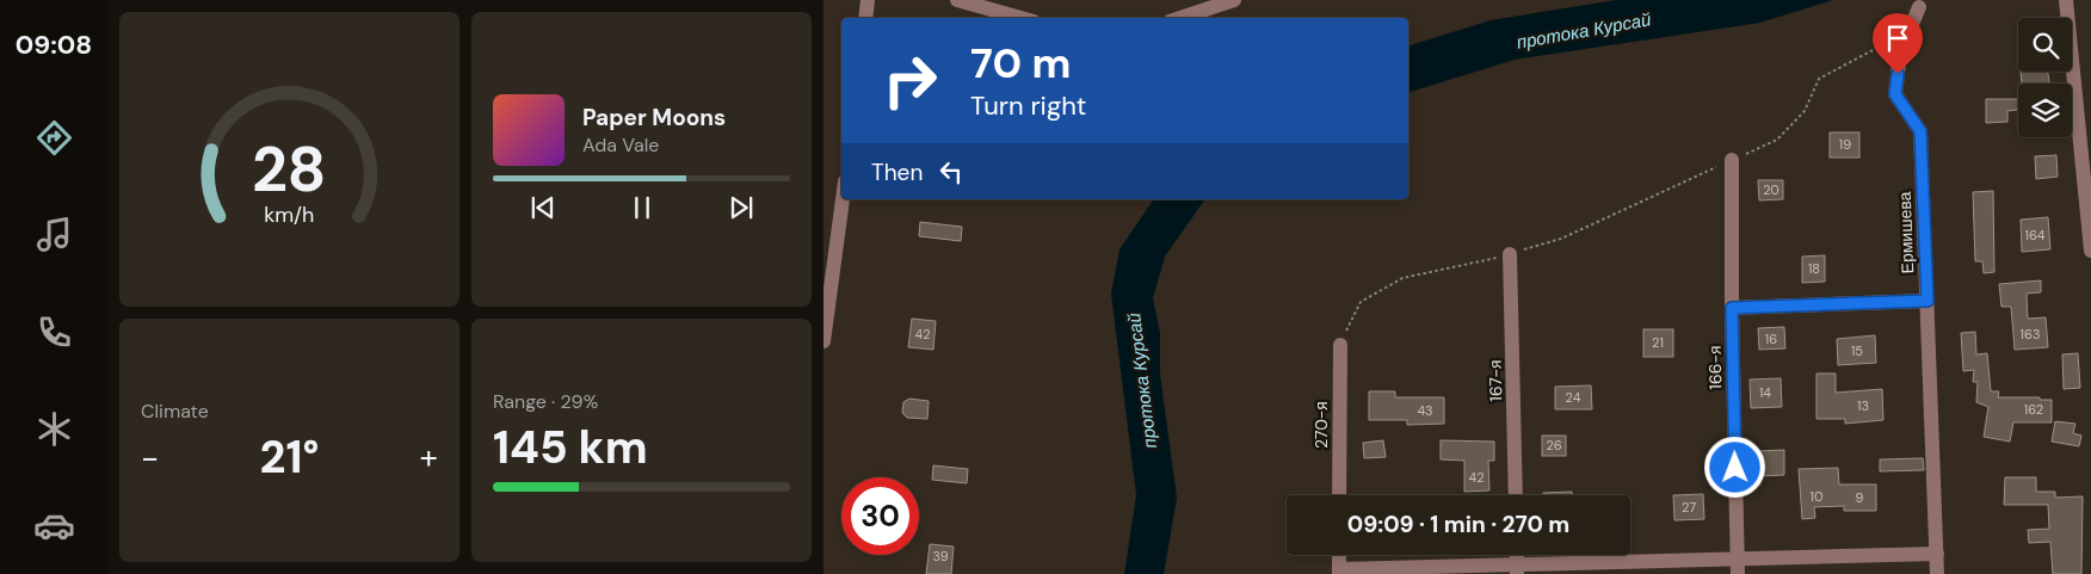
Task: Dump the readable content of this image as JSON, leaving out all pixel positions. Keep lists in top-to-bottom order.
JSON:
{
  "streets": {
    "street": [
      "Ермишева",
      "166-я",
      "167-я",
      "270-я"
    ]
  },
  "water": ["протока Курсай"],
  "house_numbers": [
    "19",
    "20",
    "164",
    "18",
    "42",
    "163",
    "16",
    "21",
    "15",
    "14",
    "24",
    "13",
    "162",
    "43",
    "26",
    "42",
    "10",
    "9",
    "27",
    "39"
  ],
  "page": {
    "tabs": "09:08",
    "turn": ["70 m", "Turn right"],
    "song": ["Paper Moons", "Ada Vale"],
    "then": "Then",
    "tile": [
      "Climate",
      ["Range · 29%", "145 km"]
    ],
    "heat": ["−", "21°", "+"],
    "limit": "30",
    "trip": "09:09 · 1 min · 270 m",
    "gauge": ["28", "km/h"]
  }
}
